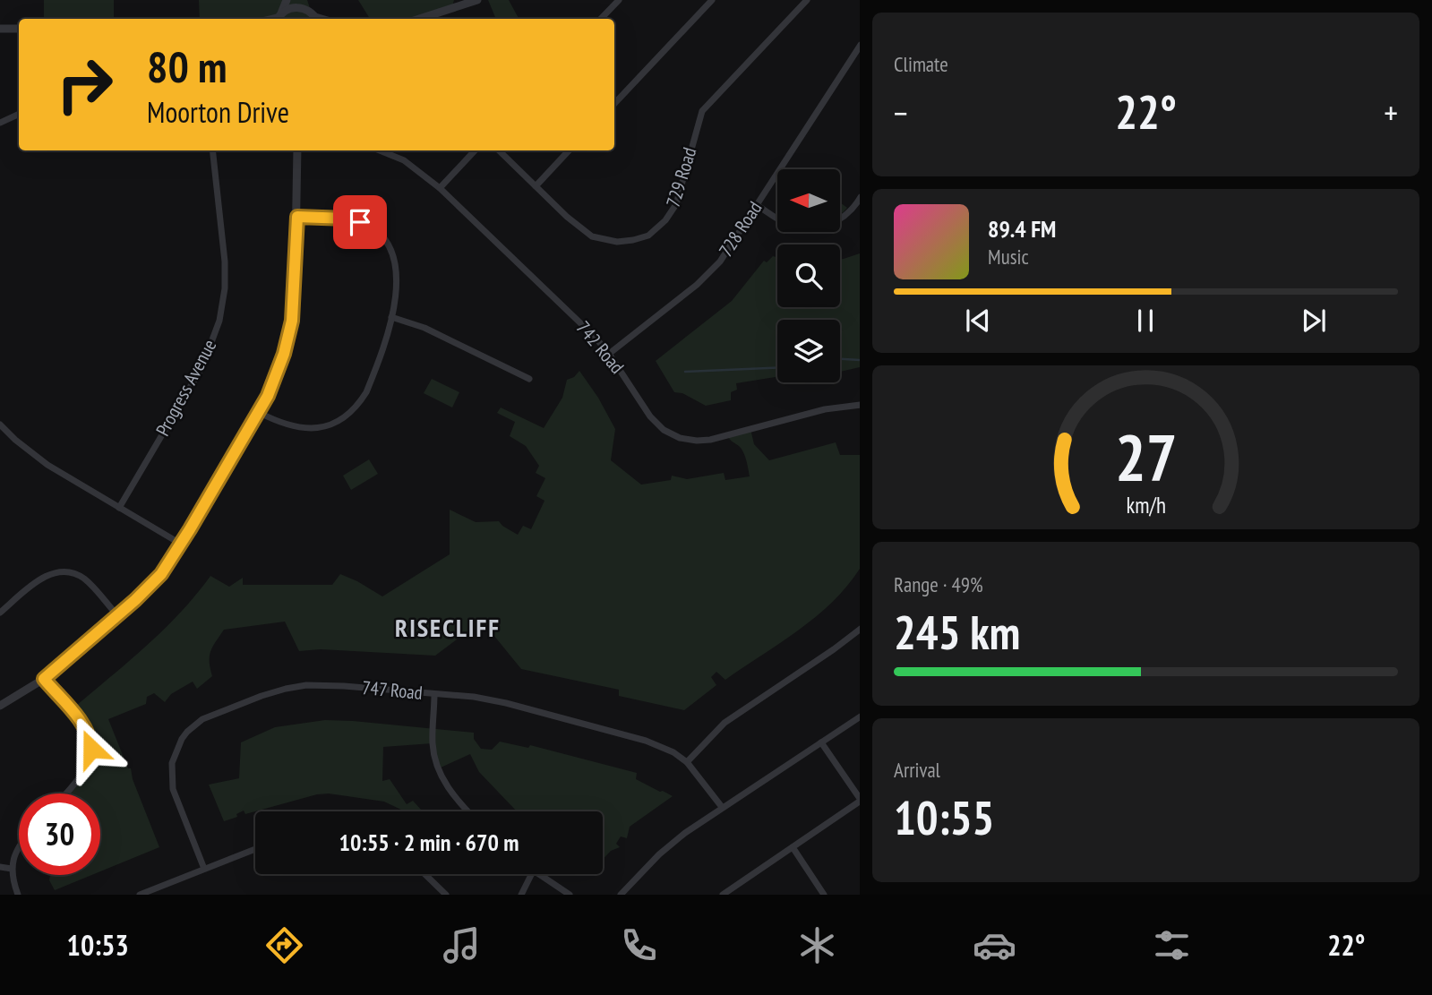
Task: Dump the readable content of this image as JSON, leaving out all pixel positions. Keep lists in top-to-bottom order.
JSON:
{
  "streets": {
    "street": [
      "729 Road",
      "728 Road",
      "742 Road",
      "Progress Avenue",
      "747 Road"
    ]
  },
  "crossings": [
    ["728 Road", "742 Road"]
  ],
  "districts": ["RISECLIFF"],
  "north": "left",
  "page": {
    "tile": [
      "Climate",
      ["Range · 49%", "245 km"],
      ["Arrival", "10:55"]
    ],
    "turn": ["80 m", "Moorton Drive"],
    "heat": ["−", "22°", "+"],
    "song": ["89.4 FM", "Music"],
    "limit": "30",
    "trip": "10:55 · 2 min · 670 m",
    "tabs": ["10:53", "22°"],
    "gauge": ["27", "km/h"]
  }
}
